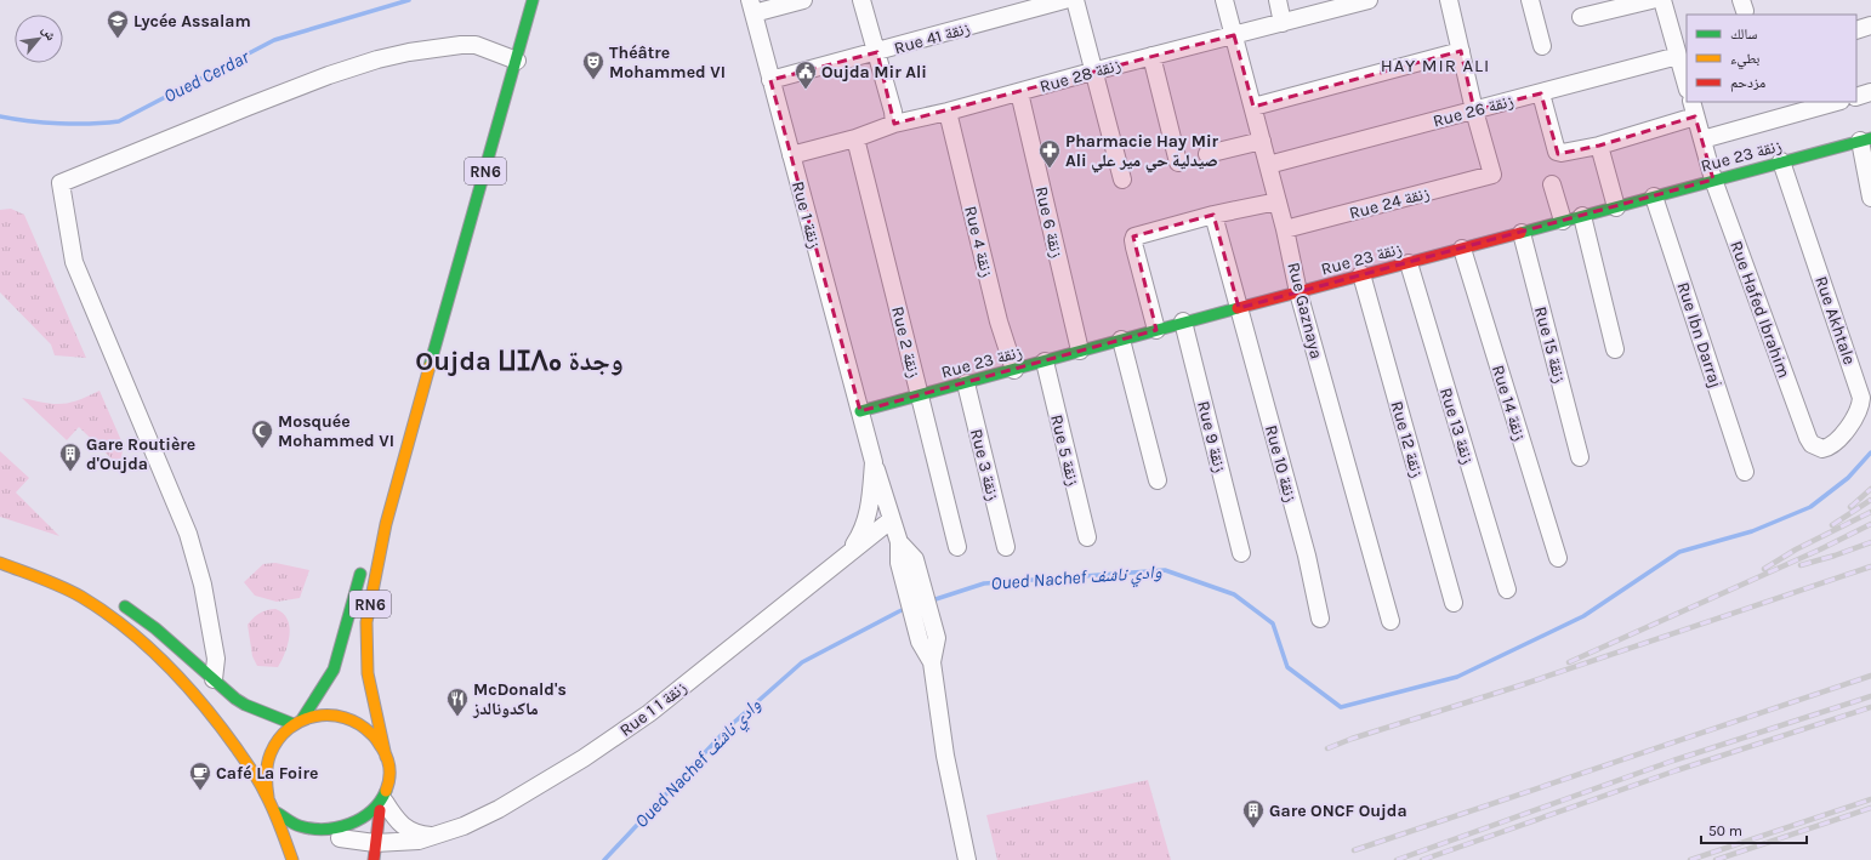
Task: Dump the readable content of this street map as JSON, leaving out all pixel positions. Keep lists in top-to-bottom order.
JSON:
{
  "streets": {
    "main road": ["Rue 23 زنقة", "RN6"],
    "street": [
      "Rue 41 زنقة",
      "Rue 28 زنقة",
      "Rue 26 زنقة",
      "Rue 24 زنقة",
      "Rue زنقة 1",
      "Rue 6 زنقة",
      "Rue 4 زنقة",
      "Rue Hafed Ibrahim",
      "Rue Gaznaya",
      "Rue Akhtale",
      "Rue Ibn Darraj",
      "Rue 2 زنقة",
      "Rue 15 زنقة",
      "Rue 14 زنقة",
      "Rue 13 زنقة",
      "Rue 9 زنقة",
      "Rue 12 زنقة",
      "Rue 5 زنقة",
      "Rue 10 زنقة",
      "Rue 3 زنقة",
      "Rue 1 زنقة 1"
    ]
  },
  "crossings": [
    ["Rue 41 زنقة", "Rue زنقة 1"],
    ["Rue 28 زنقة", "Rue زنقة 1"],
    ["Rue 28 زنقة", "Rue 6 زنقة"],
    ["Rue 28 زنقة", "Rue 4 زنقة"],
    ["Rue 28 زنقة", "Rue Gaznaya"],
    ["Rue 28 زنقة", "Rue 2 زنقة"],
    ["Rue 26 زنقة", "Rue 24 زنقة"],
    ["Rue 26 زنقة", "Rue Gaznaya"],
    ["Rue 23 زنقة", "Rue زنقة 1"],
    ["Rue 23 زنقة", "Rue 6 زنقة"],
    ["Rue 23 زنقة", "Rue 4 زنقة"],
    ["Rue 23 زنقة", "Rue Hafed Ibrahim"],
    ["Rue 23 زنقة", "Rue Gaznaya"],
    ["Rue 23 زنقة", "Rue Akhtale"],
    ["Rue 23 زنقة", "Rue Ibn Darraj"],
    ["Rue 23 زنقة", "Rue 2 زنقة"],
    ["Rue 23 زنقة", "Rue 15 زنقة"],
    ["Rue 23 زنقة", "Rue 14 زنقة"],
    ["Rue 23 زنقة", "Rue 13 زنقة"],
    ["Rue 23 زنقة", "Rue 9 زنقة"],
    ["Rue 23 زنقة", "Rue 12 زنقة"],
    ["Rue 23 زنقة", "Rue 5 زنقة"],
    ["Rue 23 زنقة", "Rue 10 زنقة"],
    ["Rue 23 زنقة", "Rue 3 زنقة"],
    ["RN6", "Rue 1 زنقة 1"],
    ["Rue 24 زنقة", "Rue Gaznaya"],
    ["Rue زنقة 1", "Rue 1 زنقة 1"],
    ["Rue Hafed Ibrahim", "Rue Akhtale"]
  ],
  "districts": ["HAY MIR ALI", "Oujda ⵡⵊⴷⴰ وجدة"],
  "water": ["Oued Cerdar", "Oued Nachef وادي ناشف"],
  "places": {
    "school or university": ["Lycée Assalam"],
    "theatre": ["Théâtre Mohammed VI"],
    "public building": ["Oujda Mir Ali"],
    "pharmacy": ["Pharmacie Hay Mir Ali صيدلية حي مير علي"],
    "mosque": ["Mosquée Mohammed VI"],
    "building": ["Gare Routière d'Oujda", "Gare ONCF Oujda"],
    "restaurant": ["McDonald's ماكدونالدز"],
    "cafe": ["Café La Foire"]
  },
  "legend": ["سالك", "بطيء", "مزدحم"],
  "scale_bar": "50 m",
  "north": "top right"
}
